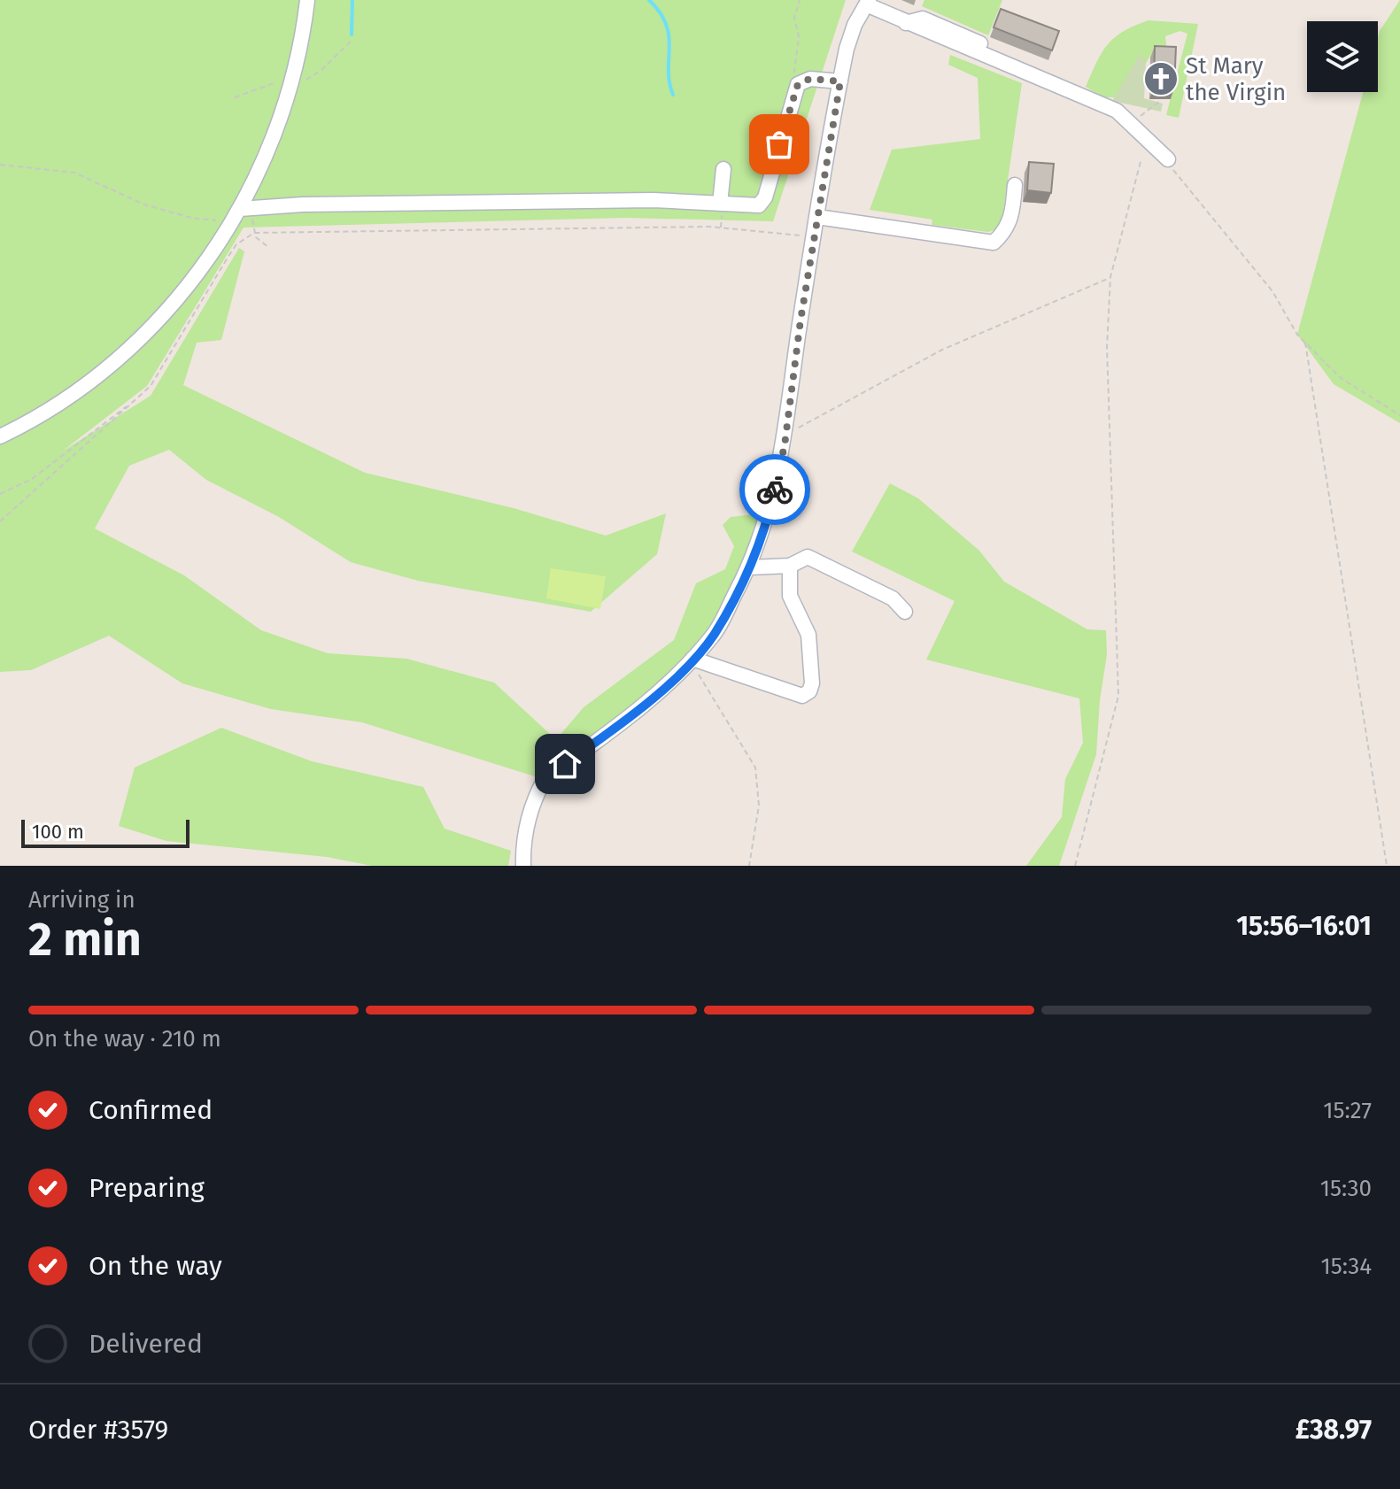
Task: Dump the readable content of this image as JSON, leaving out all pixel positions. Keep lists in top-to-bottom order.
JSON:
{
  "places": {
    "church": ["St Mary the Virgin"]
  },
  "scale_bar": "100 m",
  "page": {
    "scale": "100 m",
    "heading": ["2 min", "Arriving in", "15:56–16:01"],
    "panel": ["Order #3579", "£38.97"],
    "bar": "On the way · 210 m",
    "list": [
      ["Confirmed", "15:27"],
      ["Preparing", "15:30"],
      ["On the way", "15:34"],
      "Delivered"
    ]
  }
}
